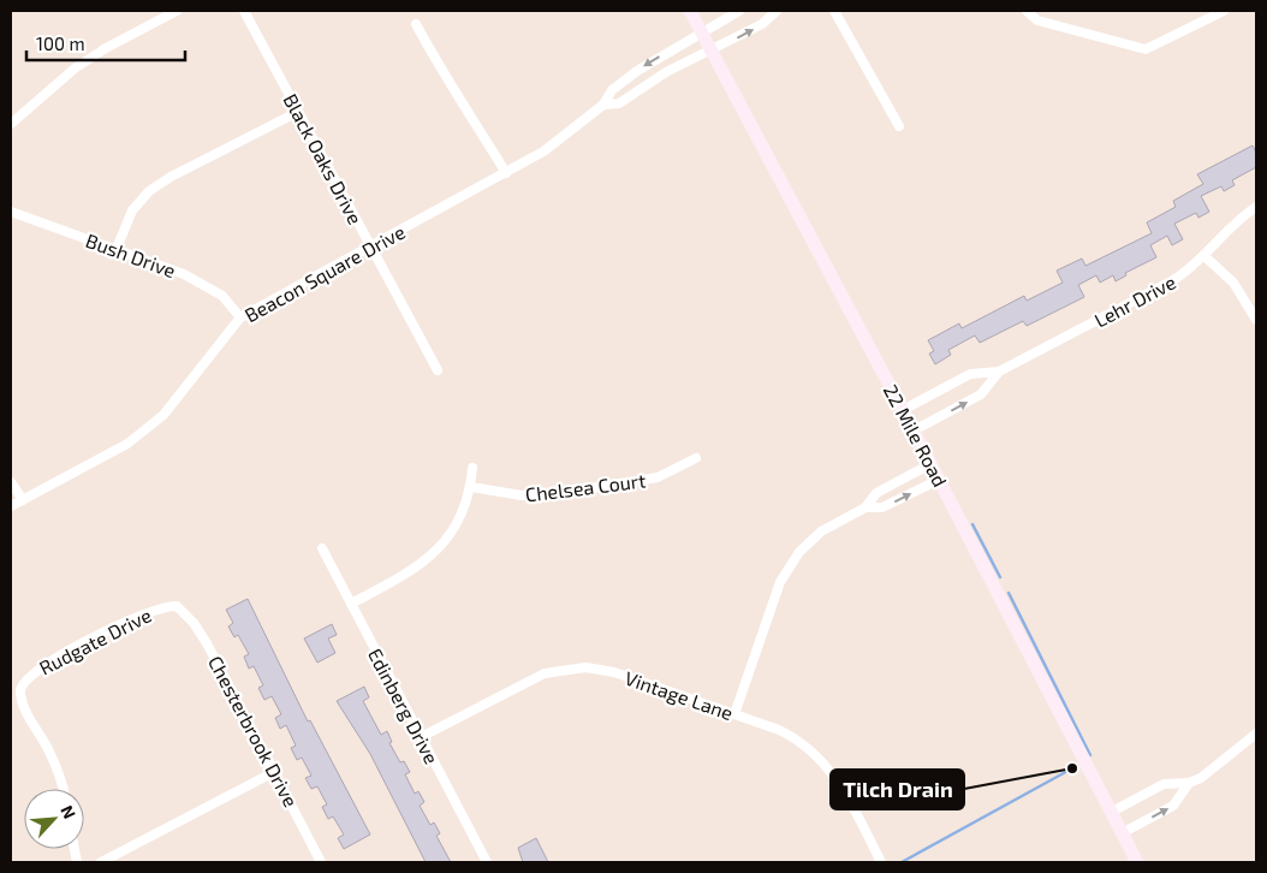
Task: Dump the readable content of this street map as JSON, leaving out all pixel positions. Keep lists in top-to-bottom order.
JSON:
{
  "streets": {
    "street": [
      "Black Oaks Drive",
      "Bush Drive",
      "Beacon Square Drive",
      "Lehr Drive",
      "22 Mile Road",
      "Chelsea Court",
      "Rudgate Drive",
      "Vintage Lane",
      "Edinberg Drive",
      "Chesterbrook Drive"
    ]
  },
  "crossings": [
    ["Black Oaks Drive", "Beacon Square Drive"],
    ["Bush Drive", "Beacon Square Drive"],
    ["Beacon Square Drive", "22 Mile Road"],
    ["Lehr Drive", "22 Mile Road"],
    ["Rudgate Drive", "Chesterbrook Drive"],
    ["Vintage Lane", "Edinberg Drive"]
  ],
  "places": ["Tilch Drain"],
  "scale_bar": "100 m",
  "north": "top right"
}
